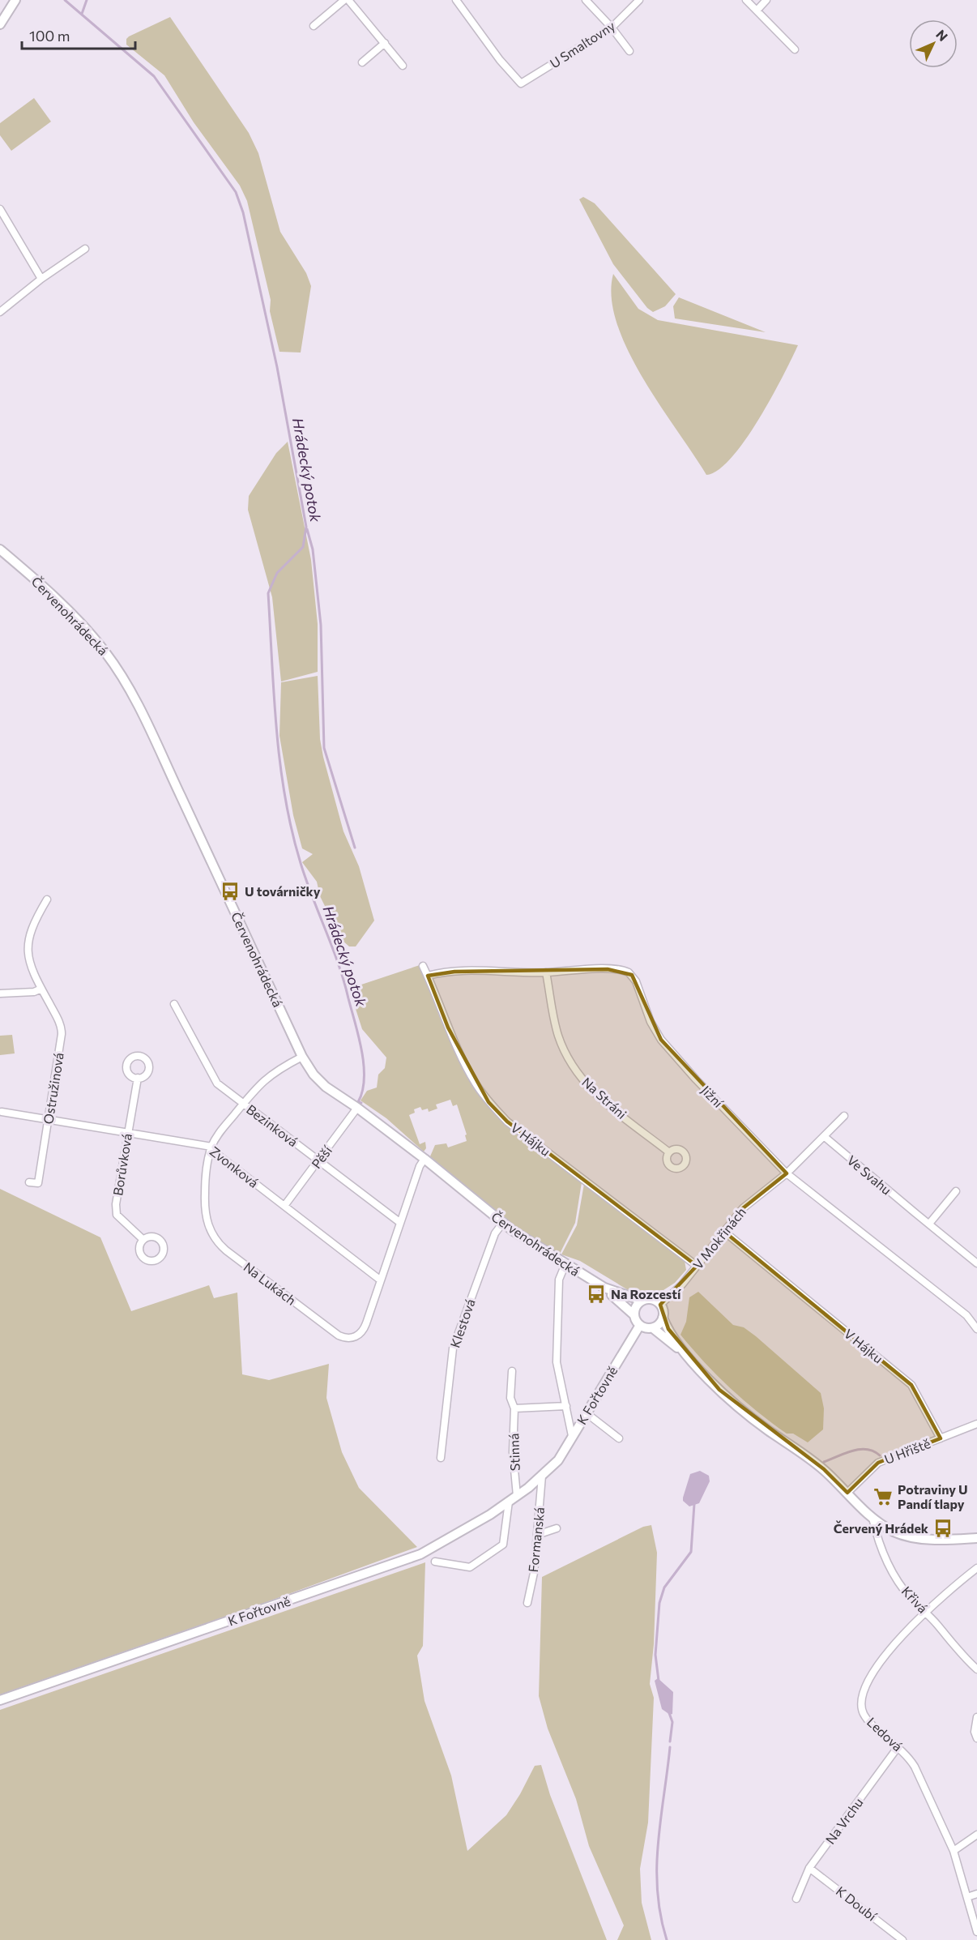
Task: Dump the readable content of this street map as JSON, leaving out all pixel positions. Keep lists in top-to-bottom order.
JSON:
{
  "streets": {
    "street": [
      "U Smaltovny",
      "Červenohrádecká",
      "Ostružinová",
      "Jižní",
      "Na Stráni",
      "Bezinková",
      "V Hájku",
      "Pěší",
      "Borůvková",
      "Zvonková",
      "Ve Svahu",
      "V Mokřinách",
      "Na Lukách",
      "Klestová",
      "K Fořtovně",
      "U Hřiště",
      "Stinná",
      "Formanská",
      "Křivá",
      "Ledová",
      "Na Vrchu",
      "K Doubí"
    ]
  },
  "crossings": [
    ["Červenohrádecká", "Pěší"],
    ["Červenohrádecká", "V Mokřinách"],
    ["Červenohrádecká", "Na Lukách"],
    ["Červenohrádecká", "Klestová"],
    ["Červenohrádecká", "K Fořtovně"],
    ["Ostružinová", "Zvonková"],
    ["Jižní", "Na Stráni"],
    ["Jižní", "V Hájku"],
    ["Jižní", "V Mokřinách"],
    ["Bezinková", "Pěší"],
    ["Bezinková", "Na Lukách"],
    ["V Hájku", "V Mokřinách"],
    ["V Hájku", "U Hřiště"],
    ["Pěší", "Zvonková"],
    ["Borůvková", "Zvonková"],
    ["Zvonková", "Na Lukách"],
    ["Ve Svahu", "V Mokřinách"],
    ["V Mokřinách", "K Fořtovně"],
    ["K Fořtovně", "Stinná"],
    ["K Fořtovně", "Formanská"],
    ["Křivá", "Ledová"],
    ["Ledová", "Na Vrchu"],
    ["Na Vrchu", "K Doubí"]
  ],
  "water": ["Hrádecký potok"],
  "places": {
    "bus stop": ["U továrničky", "Na Rozcestí", "Červený Hrádek"],
    "supermarket": ["Potraviny U Pandí tlapy"]
  },
  "scale_bar": "100 m",
  "north": "top right"
}
